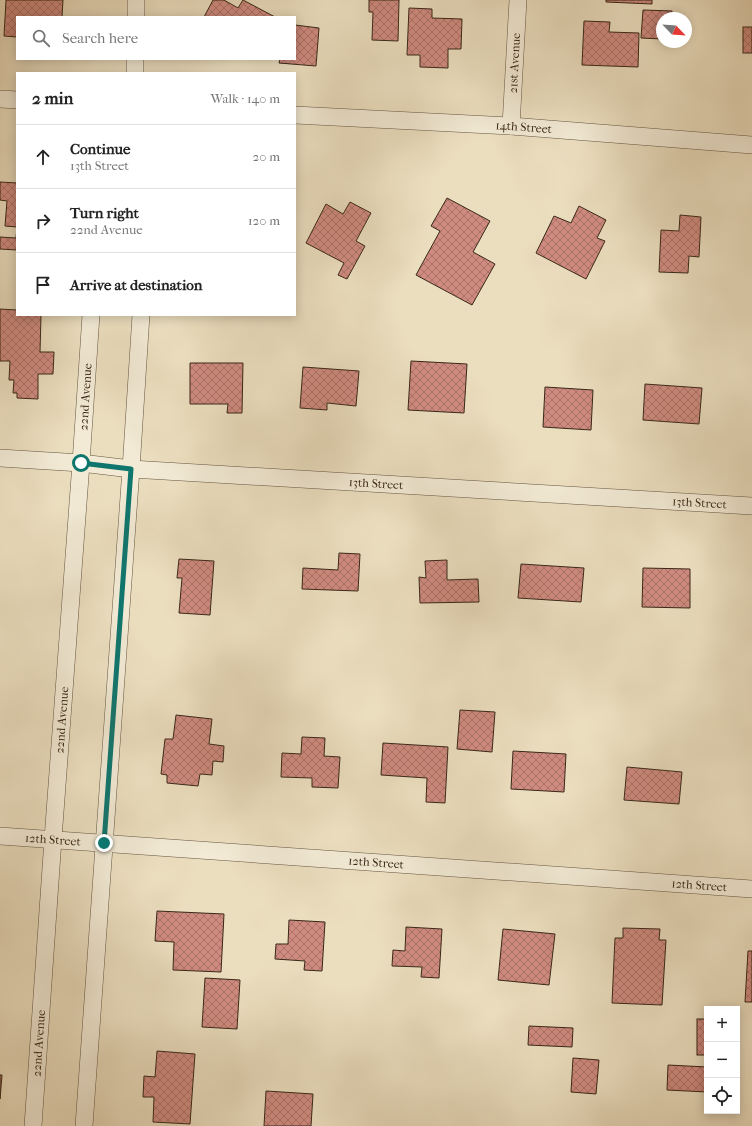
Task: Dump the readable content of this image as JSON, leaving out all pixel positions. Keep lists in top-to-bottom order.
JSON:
{
  "streets": {
    "street": [
      "21st Avenue",
      "14th Street",
      "22nd Avenue",
      "13th Street",
      "12th Street"
    ]
  },
  "crossings": [
    ["21st Avenue", "14th Street"],
    ["22nd Avenue", "13th Street"],
    ["22nd Avenue", "12th Street"]
  ],
  "north": "bottom right",
  "page": {
    "search": "Search here",
    "heading": ["2 min", "Walk · 140 m"],
    "list": [
      ["Continue", "13th Street", "20 m"],
      ["Turn right", "22nd Avenue", "120 m"],
      "Arrive at destination"
    ],
    "map_buttons": ["+", "−"]
  }
}
